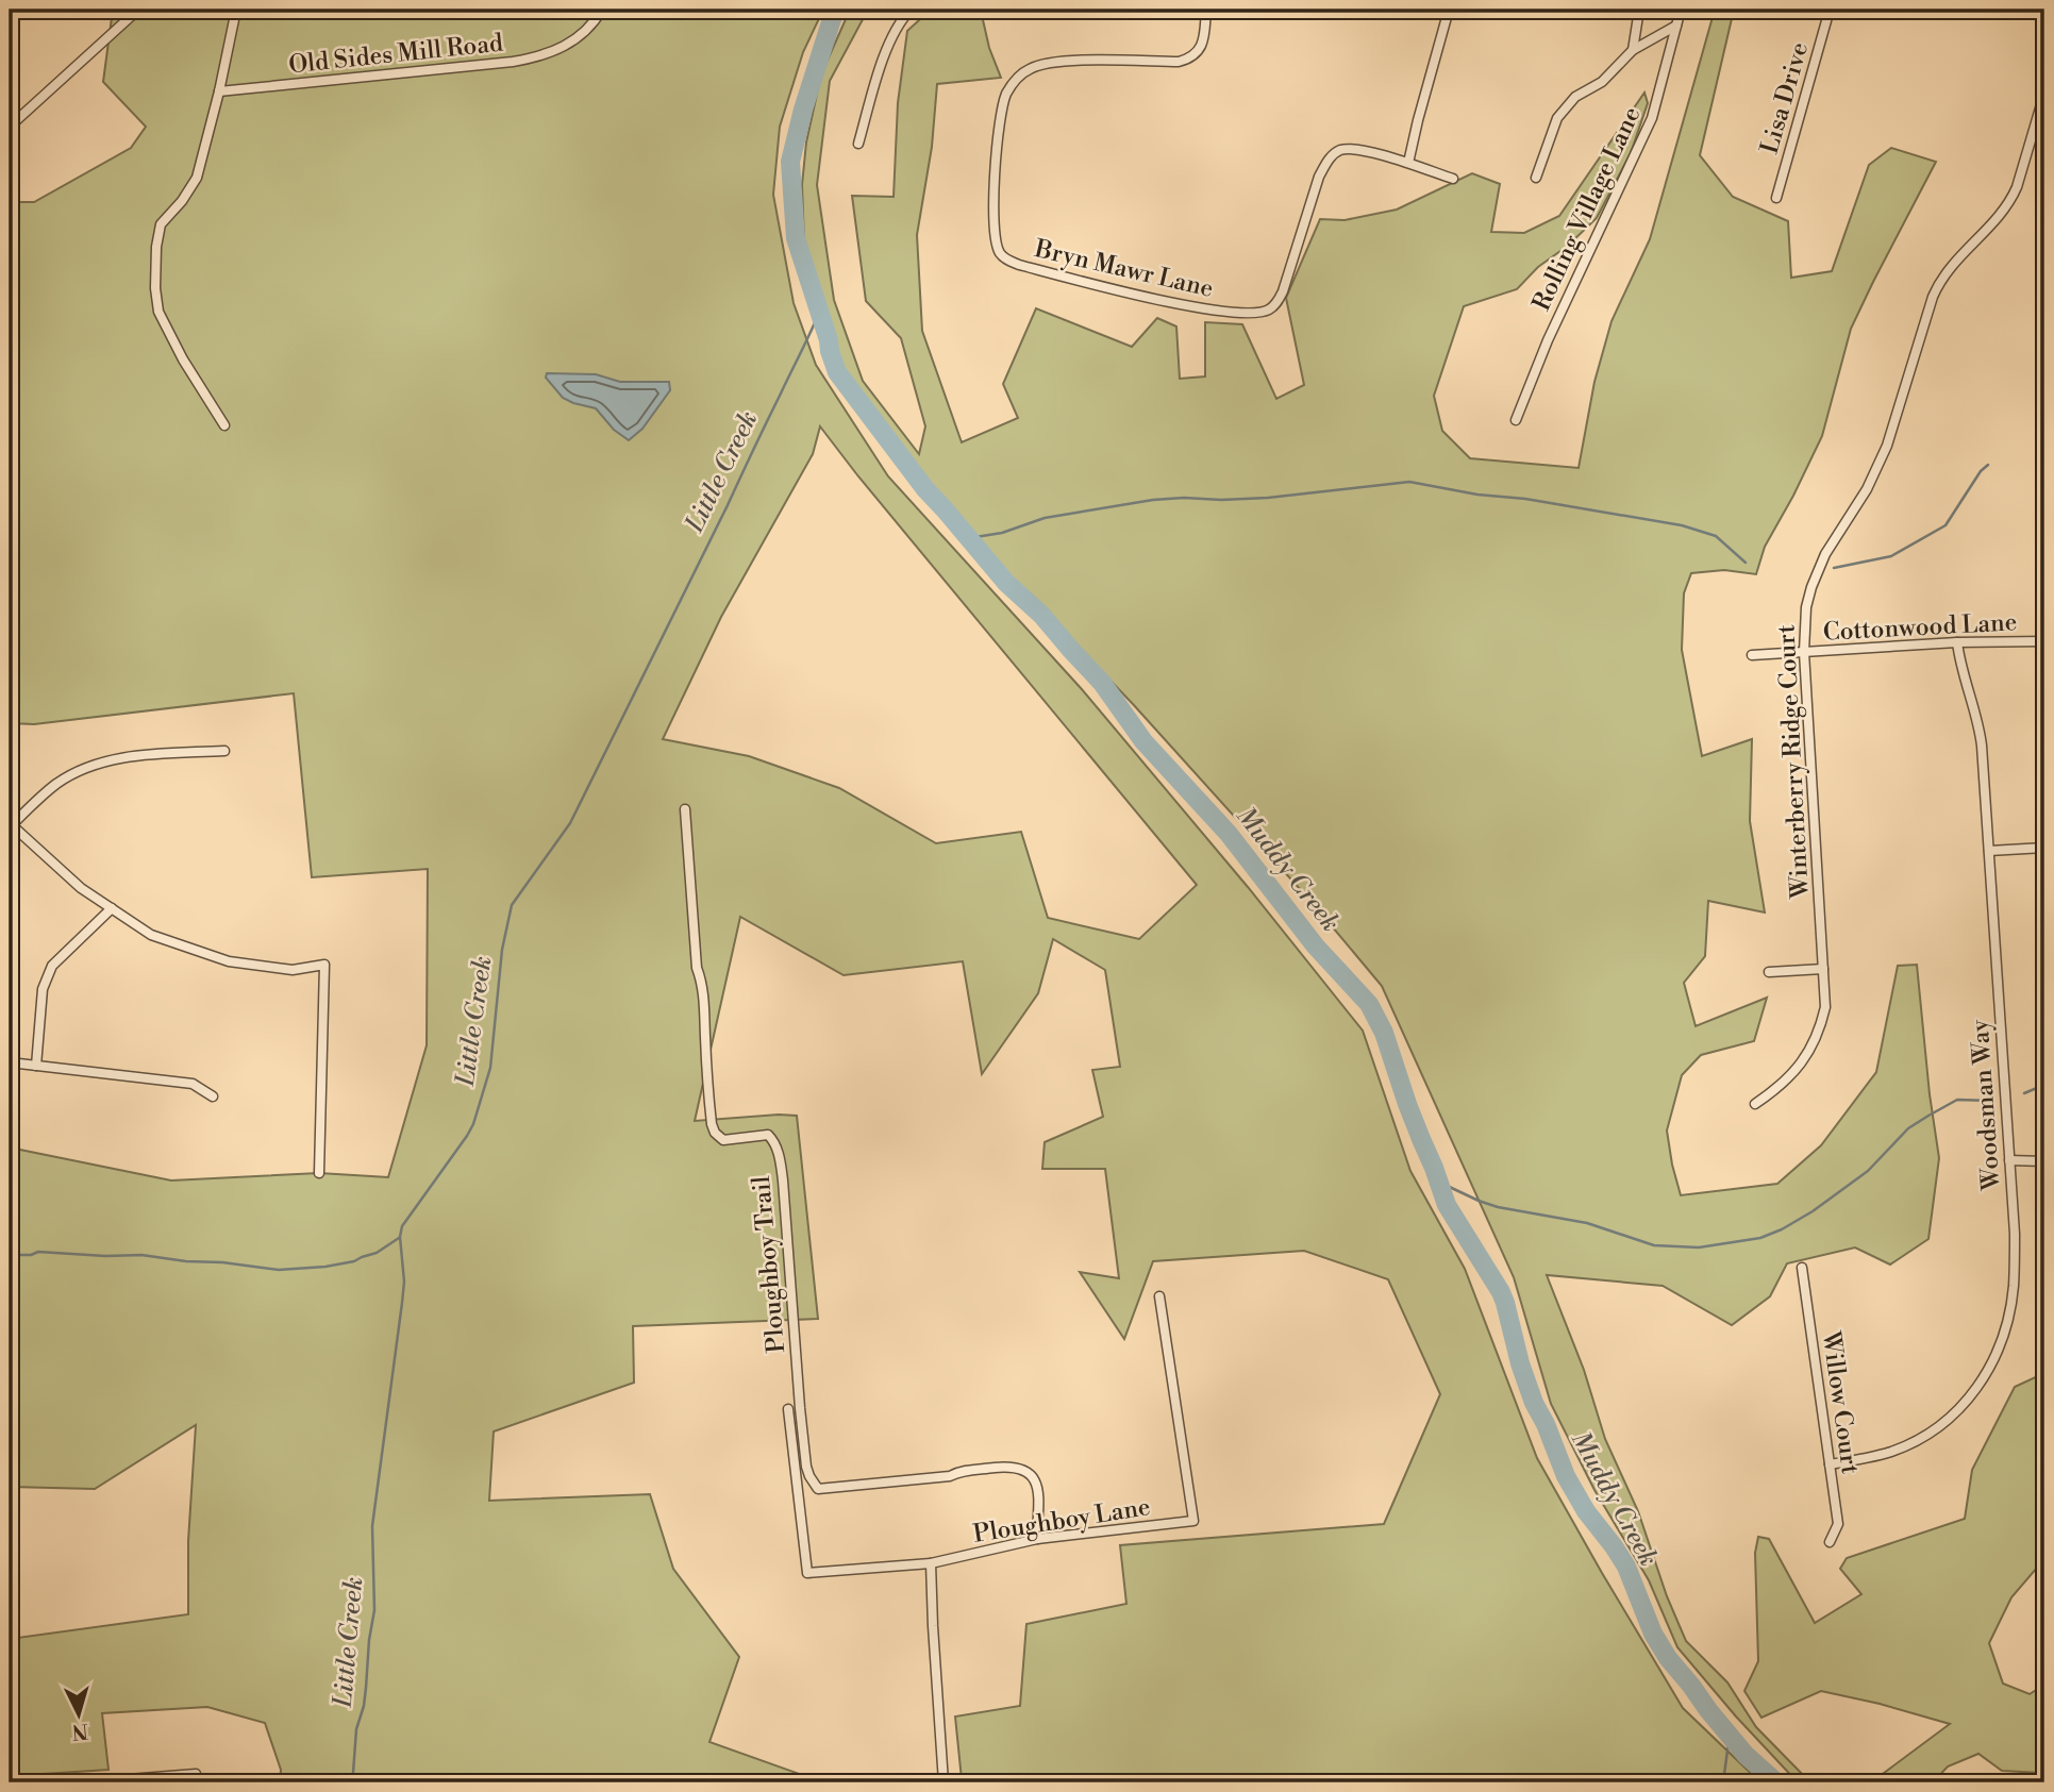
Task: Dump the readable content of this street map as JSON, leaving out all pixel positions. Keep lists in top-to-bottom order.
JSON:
{
  "streets": {
    "street": [
      "Old Sides Mill Road",
      "Lisa Drive",
      "Rolling Village Lane",
      "Bryn Mawr Lane",
      "Cottonwood Lane",
      "Winterberry Ridge Court",
      "Woodsman Way",
      "Ploughboy Trail",
      "Willow Court",
      "Ploughboy Lane"
    ]
  },
  "crossings": [
    ["Cottonwood Lane", "Winterberry Ridge Court"],
    ["Cottonwood Lane", "Woodsman Way"],
    ["Woodsman Way", "Willow Court"],
    ["Ploughboy Trail", "Ploughboy Lane"]
  ],
  "water": ["Little Creek", "Muddy Creek"],
  "north": "bottom"
}
